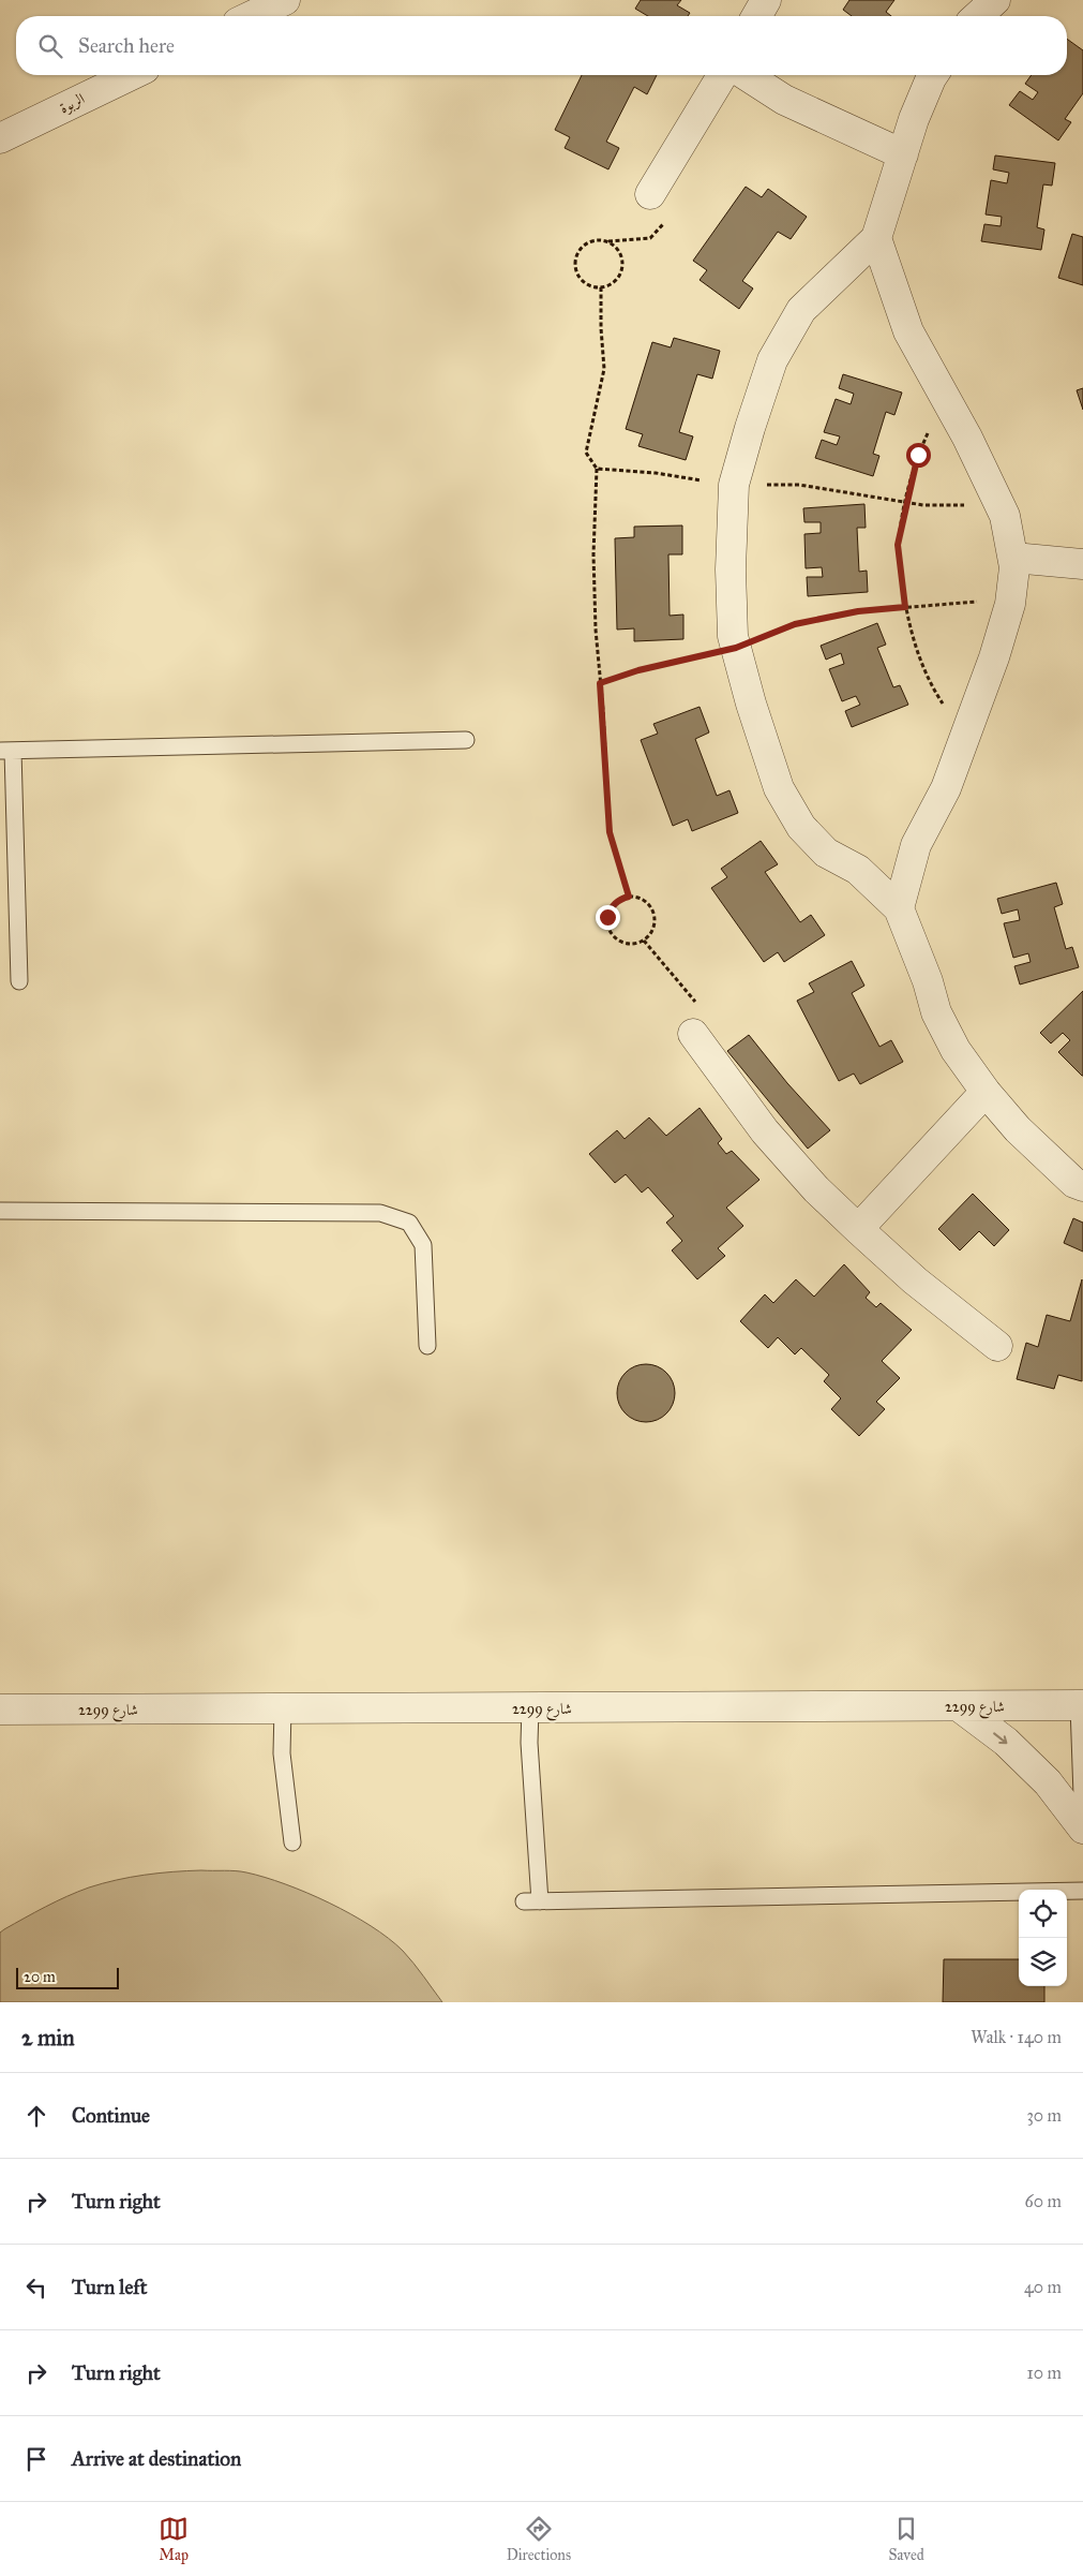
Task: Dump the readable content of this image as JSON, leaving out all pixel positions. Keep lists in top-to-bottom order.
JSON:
{
  "streets": {
    "street": ["الربوة", "شارع 2299"]
  },
  "scale_bar": "20 m",
  "page": {
    "search": "Search here",
    "scale": "20 m",
    "heading": ["2 min", "Walk · 140 m"],
    "list": [
      ["Continue", "30 m"],
      ["Turn right", "60 m"],
      ["Turn left", "40 m"],
      ["Turn right", "10 m"],
      "Arrive at destination"
    ],
    "nav": ["Map", "Directions", "Saved"]
  }
}
